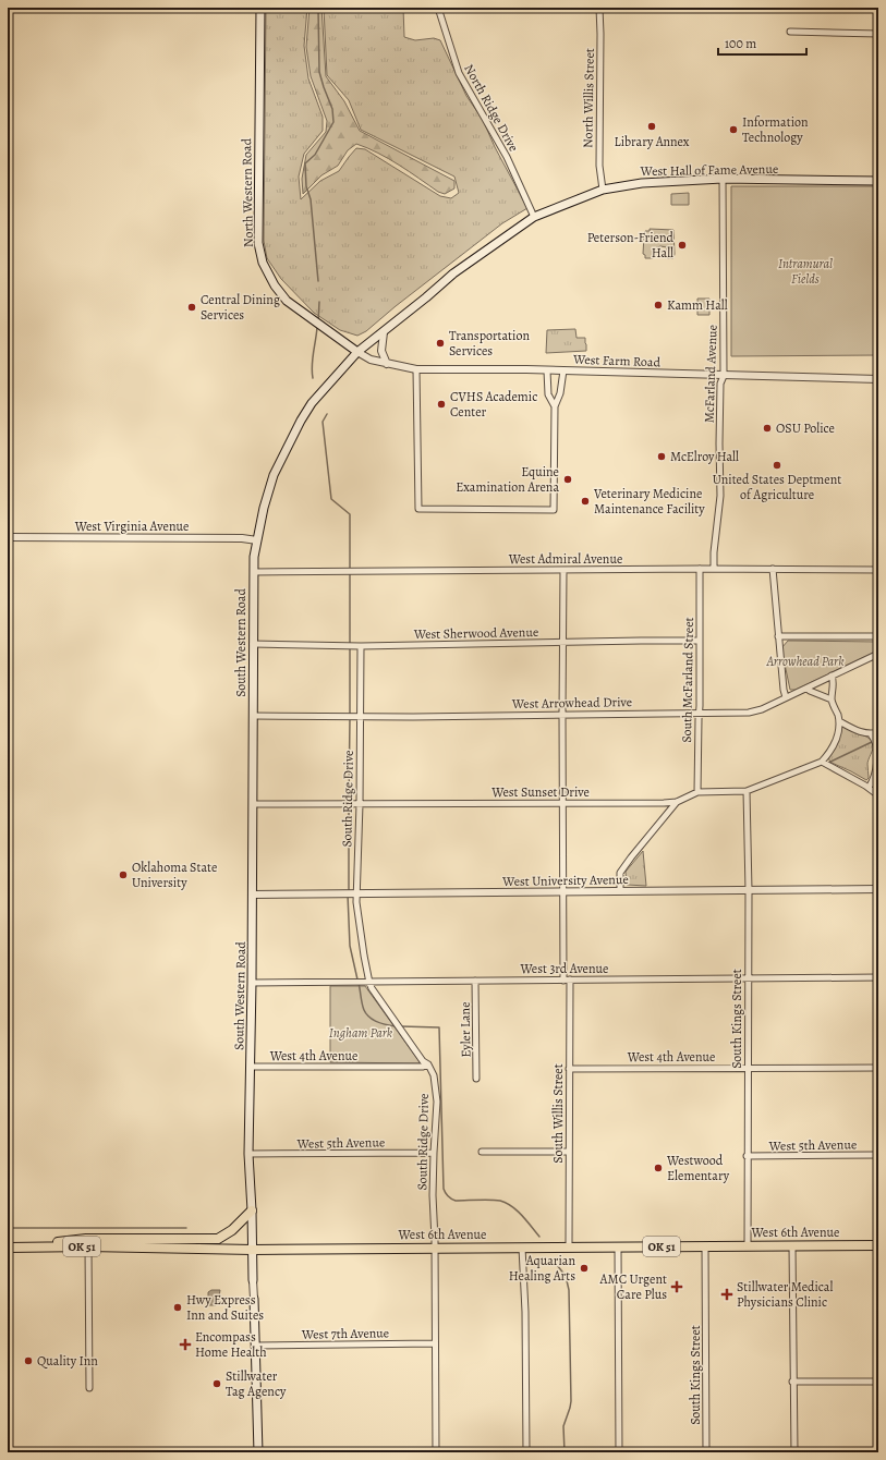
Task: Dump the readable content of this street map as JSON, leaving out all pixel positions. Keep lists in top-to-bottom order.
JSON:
{
  "streets": {
    "highway": ["West 6th Avenue", "OK 51"],
    "main road": ["West Hall of Fame Avenue", "North Western Road", "South Western Road"],
    "street": [
      "North Willis Street",
      "North Ridge Drive",
      "West Farm Road",
      "McFarland Avenue",
      "West Virginia Avenue",
      "West Admiral Avenue",
      "West Sherwood Avenue",
      "South McFarland Street",
      "West Arrowhead Drive",
      "West Sunset Drive",
      "South Ridge Drive",
      "West University Avenue",
      "West 3rd Avenue",
      "South Kings Street",
      "Eyler Lane",
      "West 4th Avenue",
      "South Willis Street",
      "West 5th Avenue",
      "West 7th Avenue"
    ]
  },
  "crossings": [
    ["North Willis Street", "West Hall of Fame Avenue"],
    ["North Ridge Drive", "West Hall of Fame Avenue"],
    ["West Hall of Fame Avenue", "North Western Road"],
    ["West Hall of Fame Avenue", "West Farm Road"],
    ["West Hall of Fame Avenue", "McFarland Avenue"],
    ["North Western Road", "West Farm Road"],
    ["West Farm Road", "McFarland Avenue"],
    ["McFarland Avenue", "West Admiral Avenue"],
    ["West Virginia Avenue", "South Western Road"],
    ["West Admiral Avenue", "South Western Road"],
    ["West Admiral Avenue", "South McFarland Street"],
    ["West Admiral Avenue", "South Willis Street"],
    ["West Sherwood Avenue", "South Western Road"],
    ["West Sherwood Avenue", "South McFarland Street"],
    ["West Sherwood Avenue", "South Ridge Drive"],
    ["West Sherwood Avenue", "South Willis Street"],
    ["South Western Road", "West Arrowhead Drive"],
    ["South Western Road", "West Sunset Drive"],
    ["South Western Road", "West University Avenue"],
    ["South Western Road", "West 3rd Avenue"],
    ["South Western Road", "West 4th Avenue"],
    ["South Western Road", "West 5th Avenue"],
    ["South Western Road", "West 6th Avenue"],
    ["South Western Road", "West 7th Avenue"],
    ["South McFarland Street", "West Arrowhead Drive"],
    ["South McFarland Street", "West Sunset Drive"],
    ["West Arrowhead Drive", "South Ridge Drive"],
    ["West Arrowhead Drive", "South Willis Street"],
    ["West Sunset Drive", "South Ridge Drive"],
    ["West Sunset Drive", "South Kings Street"],
    ["West Sunset Drive", "South Willis Street"],
    ["South Ridge Drive", "West University Avenue"],
    ["South Ridge Drive", "West 3rd Avenue"],
    ["South Ridge Drive", "West 4th Avenue"],
    ["South Ridge Drive", "West 5th Avenue"],
    ["South Ridge Drive", "West 6th Avenue"],
    ["South Ridge Drive", "West 7th Avenue"],
    ["West University Avenue", "South Kings Street"],
    ["West University Avenue", "South Willis Street"],
    ["West 3rd Avenue", "South Kings Street"],
    ["West 3rd Avenue", "Eyler Lane"],
    ["West 3rd Avenue", "South Willis Street"],
    ["South Kings Street", "West 4th Avenue"],
    ["South Kings Street", "West 5th Avenue"],
    ["South Kings Street", "West 6th Avenue"],
    ["West 4th Avenue", "South Willis Street"],
    ["South Willis Street", "West 6th Avenue"]
  ],
  "parks": ["Intramural Fields", "Arrowhead Park", "Ingham Park"],
  "places": {
    "other": [
      "Library Annex",
      "Information Technology",
      "Peterson-Friend Hall",
      "Kamm Hall",
      "Central Dining Services",
      "Transportation Services",
      "CVHS Academic Center",
      "OSU Police",
      "McElroy Hall",
      "United States Deptment of Agriculture",
      "Equine Examination Arena",
      "Veterinary Medicine Maintenance Facility",
      "Oklahoma State University",
      "Westwood Elementary",
      "Aquarian Healing Arts",
      "Hwy Express Inn and Suites",
      "Quality Inn",
      "Stillwater Tag Agency"
    ],
    "health": ["AMC Urgent Care Plus", "Stillwater Medical Physicians Clinic", "Encompass Home Health"]
  },
  "scale_bar": "100 m"
}
